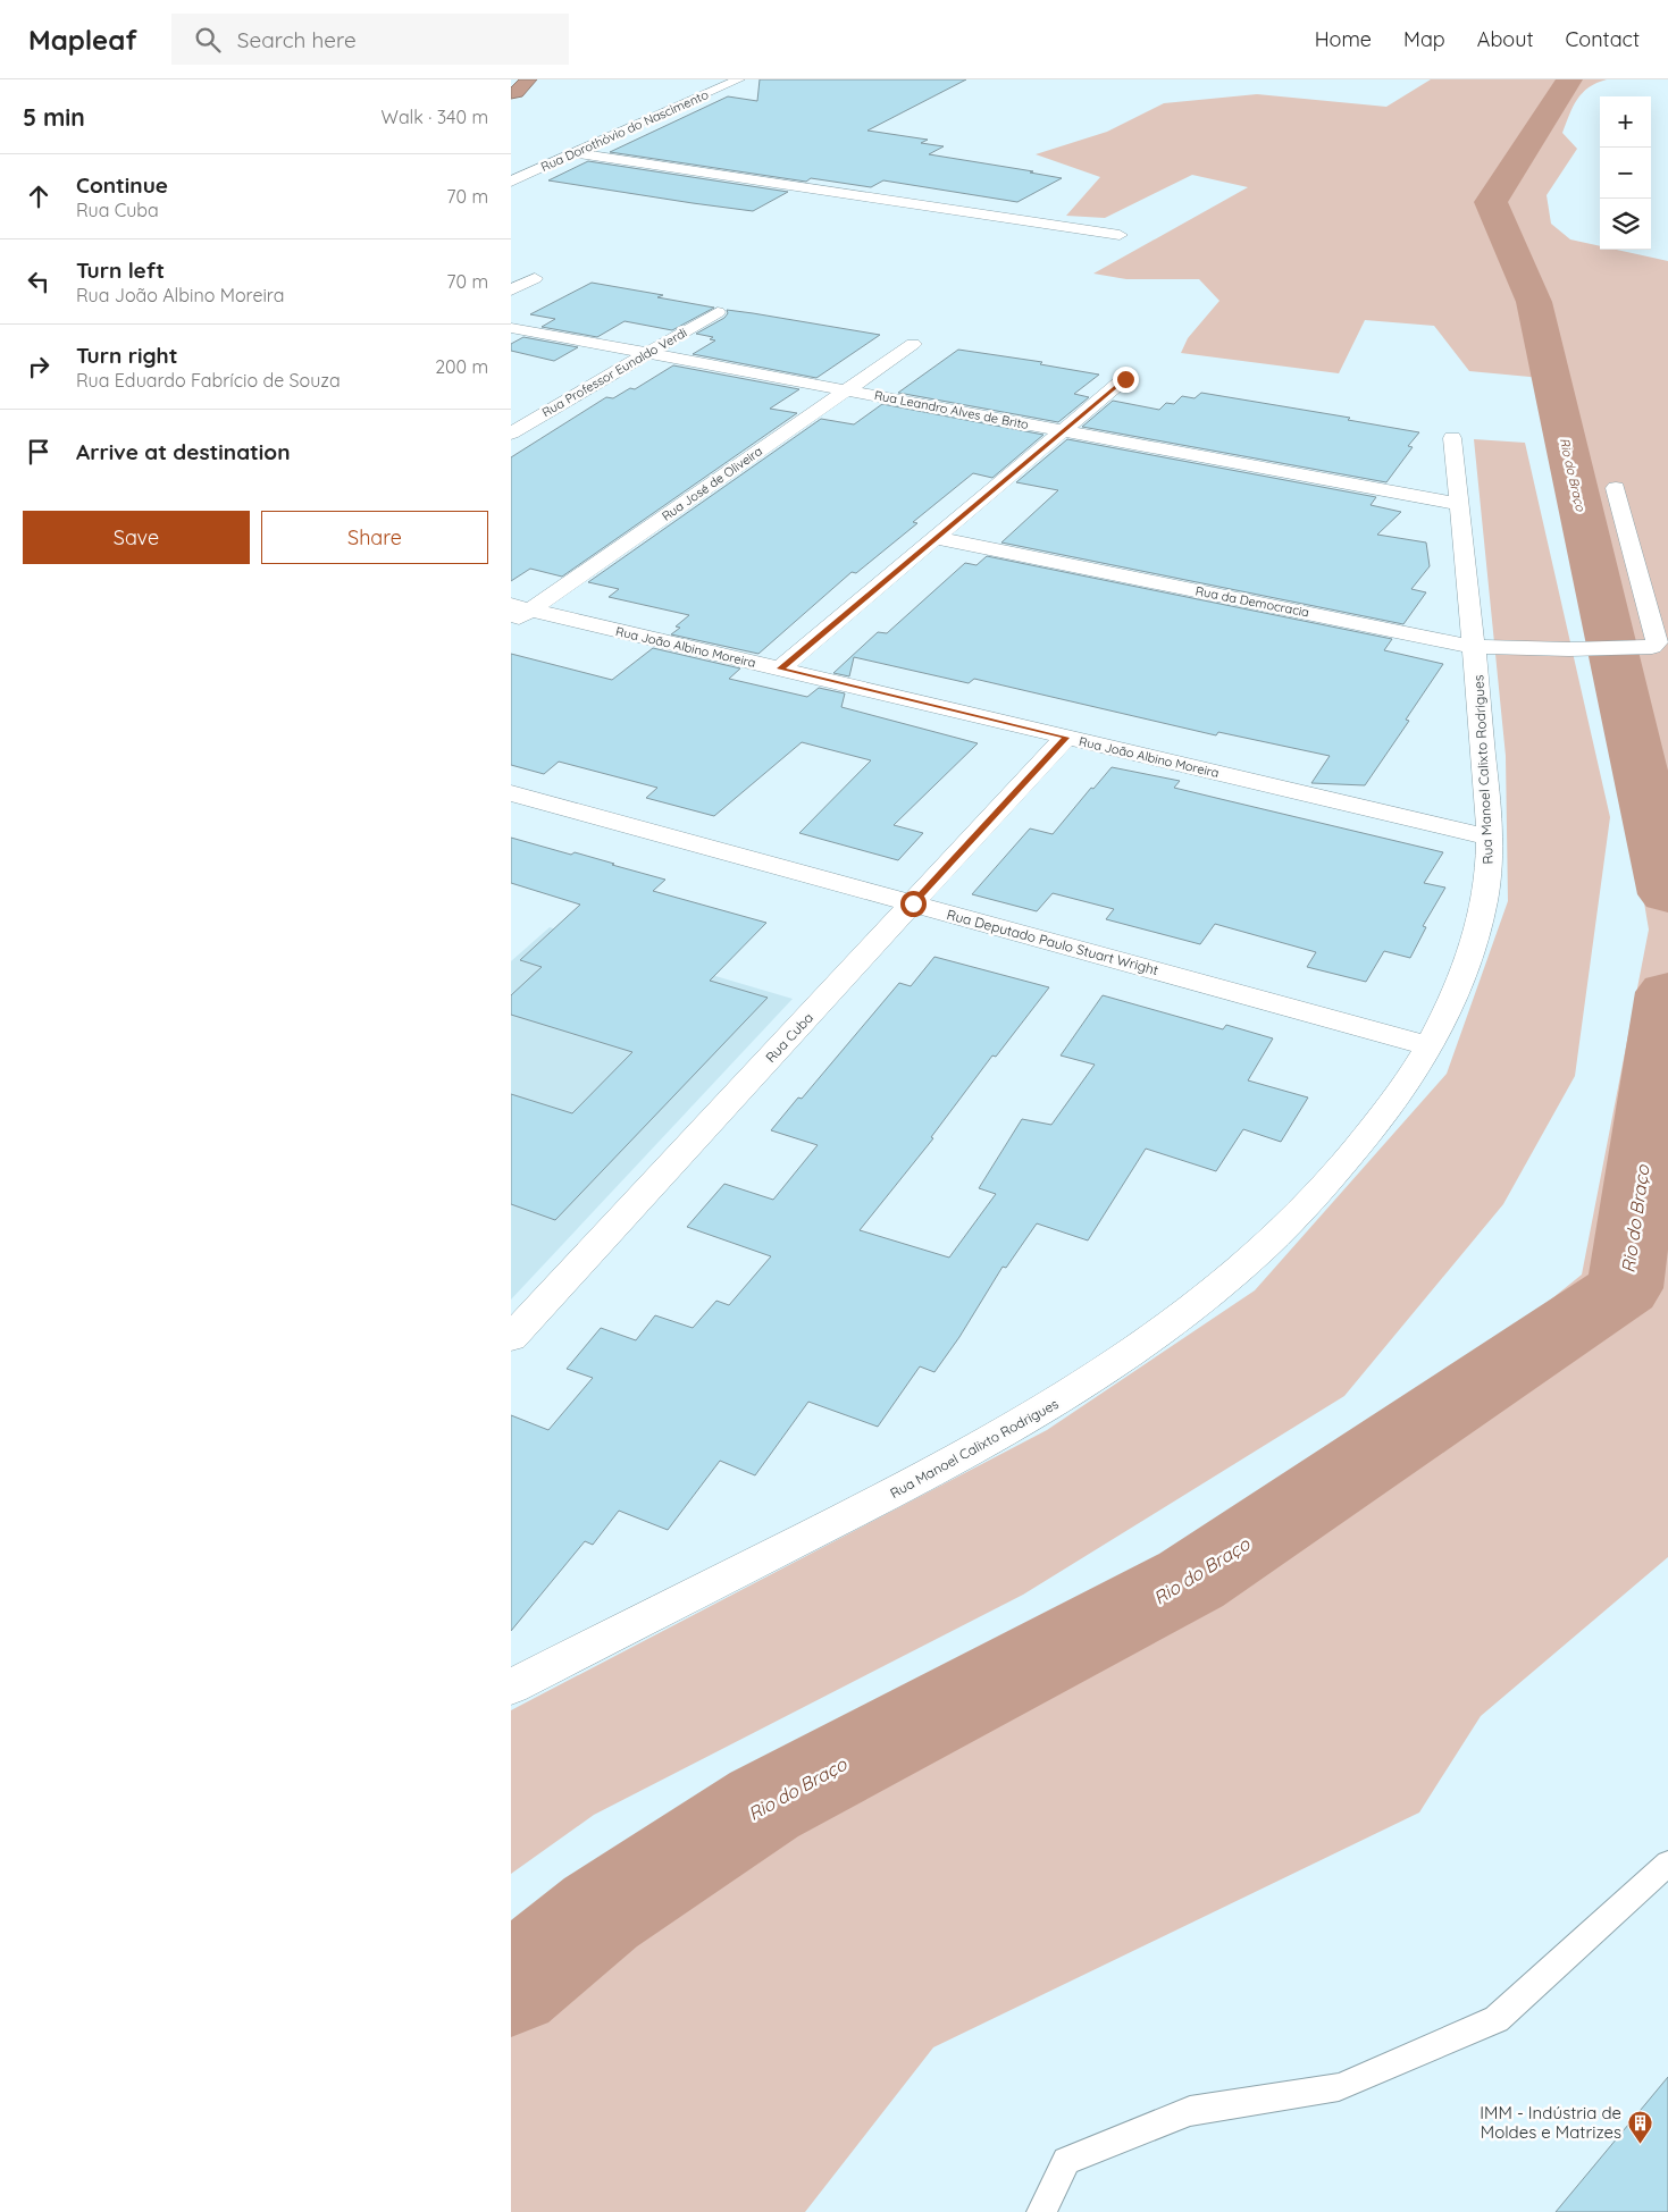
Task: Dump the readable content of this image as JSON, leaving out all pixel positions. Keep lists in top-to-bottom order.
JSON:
{
  "streets": {
    "street": [
      "Rua Dorothóvio do Nascimento",
      "Rua Professor Eunaldo Verdi",
      "Rua Leandro Alves de Brito",
      "Rua José de Oliveira",
      "Rua da Democracia",
      "Rua João Albino Moreira",
      "Rua Manoel Calixto Rodrigues",
      "Rua Deputado Paulo Stuart Wright",
      "Rua Cuba"
    ]
  },
  "crossings": [
    ["Rua Professor Eunaldo Verdi", "Rua Leandro Alves de Brito"],
    ["Rua Leandro Alves de Brito", "Rua José de Oliveira"],
    ["Rua Leandro Alves de Brito", "Rua Manoel Calixto Rodrigues"],
    ["Rua José de Oliveira", "Rua João Albino Moreira"],
    ["Rua da Democracia", "Rua Manoel Calixto Rodrigues"],
    ["Rua João Albino Moreira", "Rua Manoel Calixto Rodrigues"],
    ["Rua João Albino Moreira", "Rua Cuba"],
    ["Rua Manoel Calixto Rodrigues", "Rua Deputado Paulo Stuart Wright"],
    ["Rua Deputado Paulo Stuart Wright", "Rua Cuba"]
  ],
  "water": ["Rio do Braço"],
  "places": {
    "building": ["IMM - Indústria de Moldes e Matrizes"]
  },
  "page": {
    "header": "Mapleaf",
    "search": "Search here",
    "nav": [
      "Home",
      "Map",
      "About",
      "Contact"
    ],
    "heading": ["5 min", "Walk · 340 m"],
    "map_buttons": ["+", "−"],
    "list": [
      ["Continue", "Rua Cuba", "70 m"],
      ["Turn left", "Rua João Albino Moreira", "70 m"],
      ["Turn right", "Rua Eduardo Fabrício de Souza", "200 m"],
      "Arrive at destination"
    ],
    "buttons": ["Save", "Share"]
  }
}
